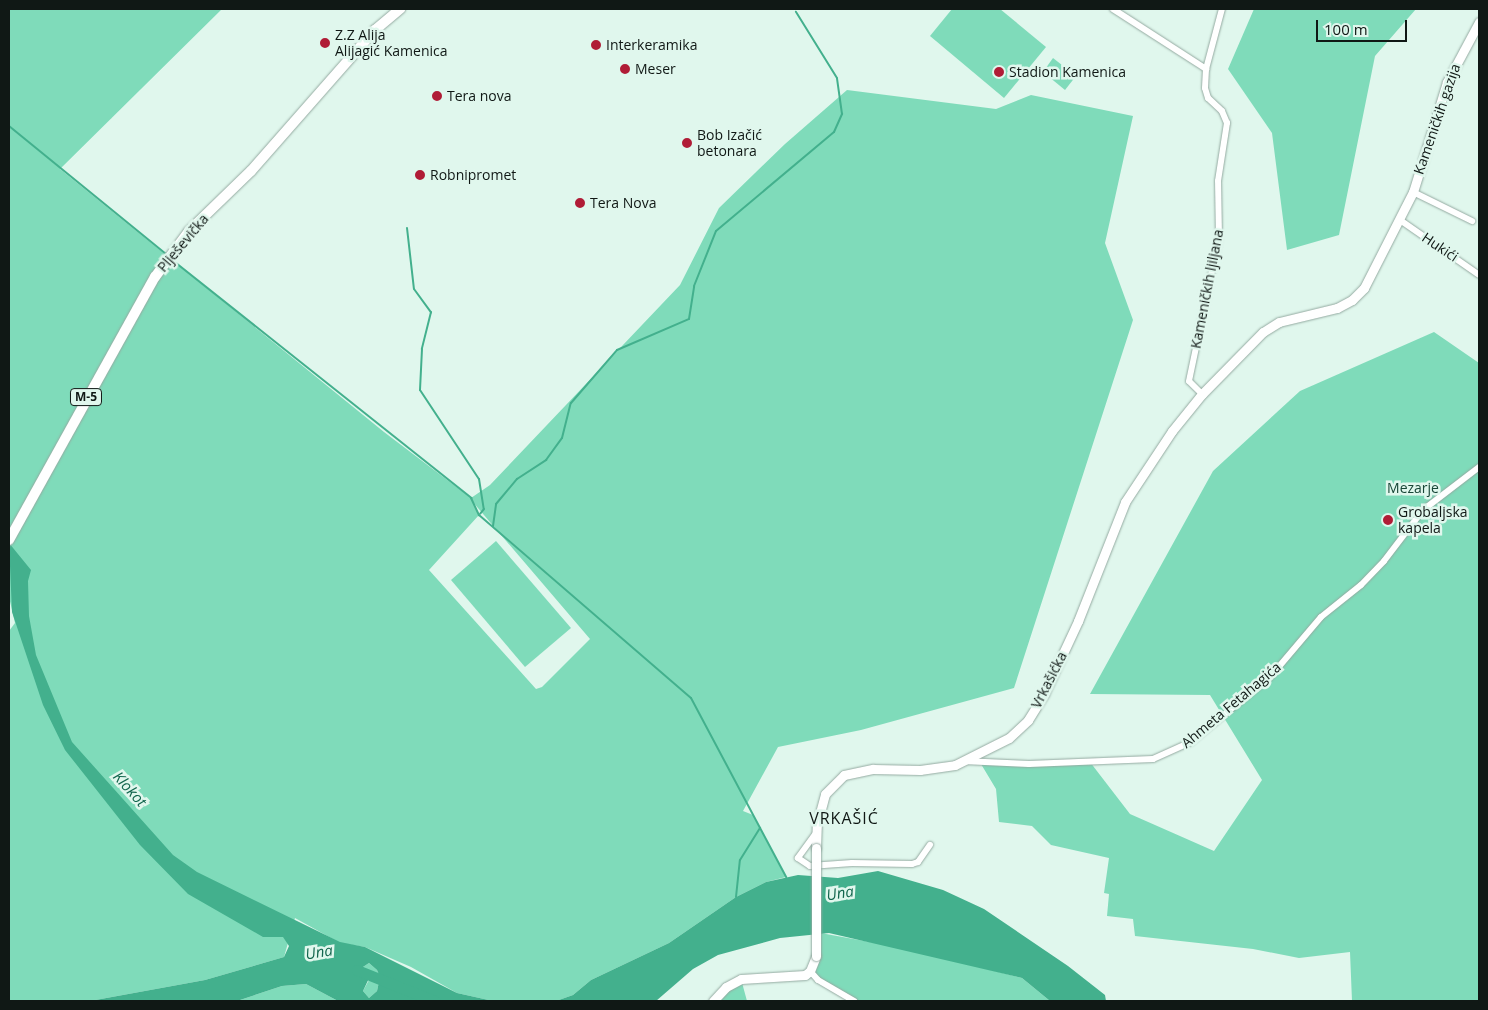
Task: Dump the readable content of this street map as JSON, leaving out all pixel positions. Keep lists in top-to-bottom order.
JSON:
{
  "streets": {
    "main road": ["Plješevička", "M-5"],
    "street": [
      "Kameničkih gazija",
      "Hukići",
      "Kameničkih ljiljana",
      "Vrkašićka",
      "Ahmeta Fetahagića"
    ]
  },
  "crossings": [
    ["Kameničkih gazija", "Hukići"],
    ["Kameničkih gazija", "Kameničkih ljiljana"],
    ["Kameničkih gazija", "Vrkašićka"],
    ["Kameničkih ljiljana", "Vrkašićka"],
    ["Vrkašićka", "Ahmeta Fetahagića"]
  ],
  "districts": ["VRKAŠIĆ"],
  "water": ["Klokot", "Una"],
  "parks": ["Mezarje"],
  "places": [
    "Z.Z Alija Alijagić Kamenica",
    "Interkeramika",
    "Meser",
    "Stadion Kamenica",
    "Tera nova",
    "Bob Izačić betonara",
    "Robnipromet",
    "Tera Nova",
    "Grobaljska kapela"
  ],
  "scale_bar": "100 m"
}
